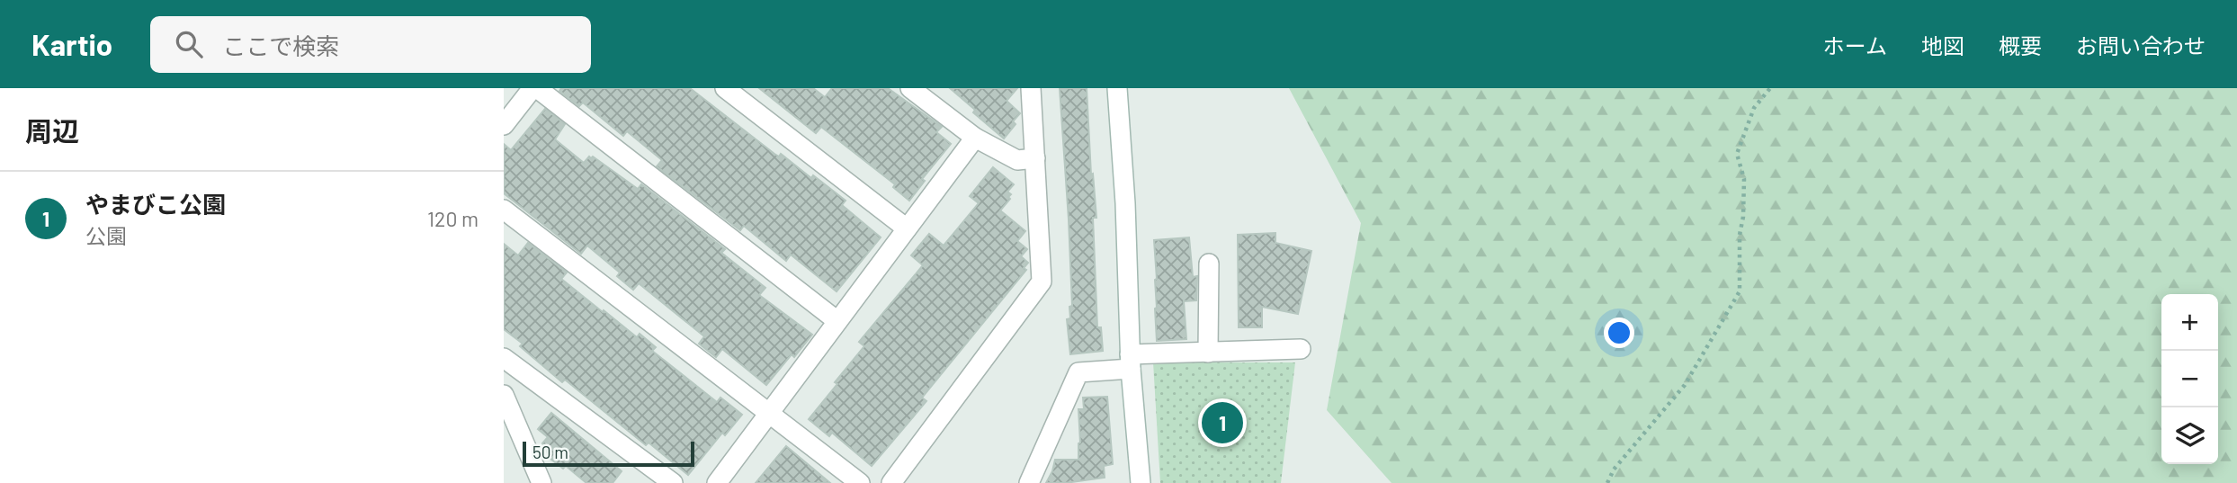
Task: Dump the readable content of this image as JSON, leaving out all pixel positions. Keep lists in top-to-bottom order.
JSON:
{
  "scale_bar": "50 m",
  "page": {
    "header": "Kartio",
    "search": "ここで検索",
    "nav": [
      "ホーム",
      "地図",
      "概要",
      "お問い合わせ"
    ],
    "heading": "周辺",
    "list": [
      {
        "mark": "1",
        "name": "やまびこ公園",
        "note": "公園",
        "value": "120 m"
      }
    ],
    "map_buttons": ["+", "−"],
    "pins": "1",
    "scale": "50 m"
  }
}
